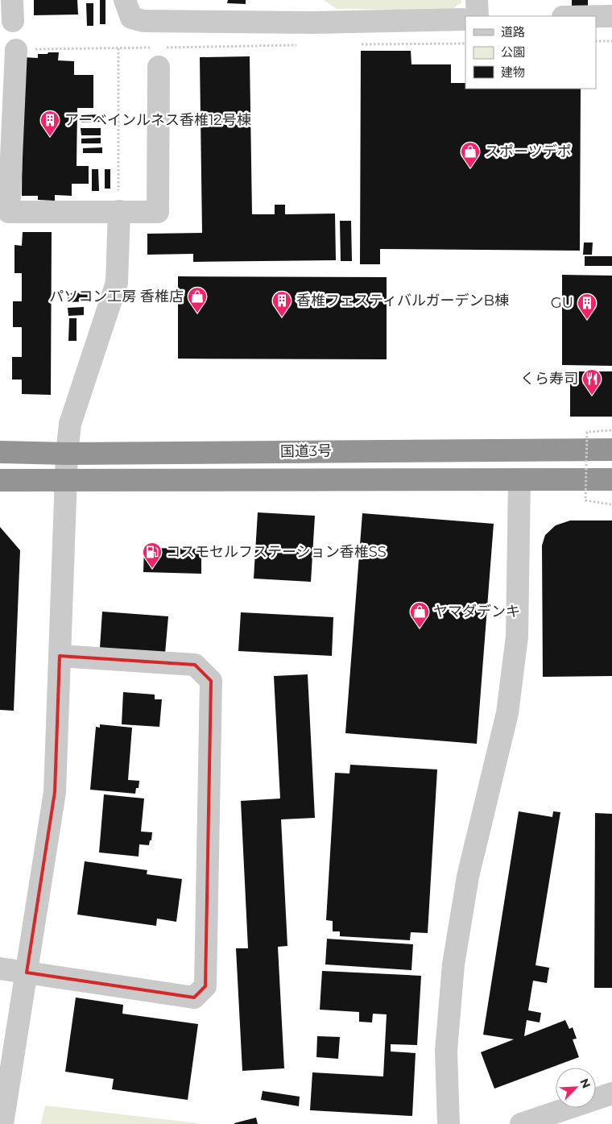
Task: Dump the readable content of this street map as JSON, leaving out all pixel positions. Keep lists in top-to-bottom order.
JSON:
{
  "streets": {
    "highway": ["国道3号"]
  },
  "places": {
    "building": ["アーベインルネス香椎12号棟", "香椎フェスティバルガーデンB棟", "GU"],
    "shop": ["スポーツデポ", "パソコン工房 香椎店", "ヤマダデンキ"],
    "restaurant": ["くら寿司"],
    "fuel station": ["コスモセルフステーション香椎SS"]
  },
  "legend": ["道路", "公園", "建物"],
  "north": "top right"
}
